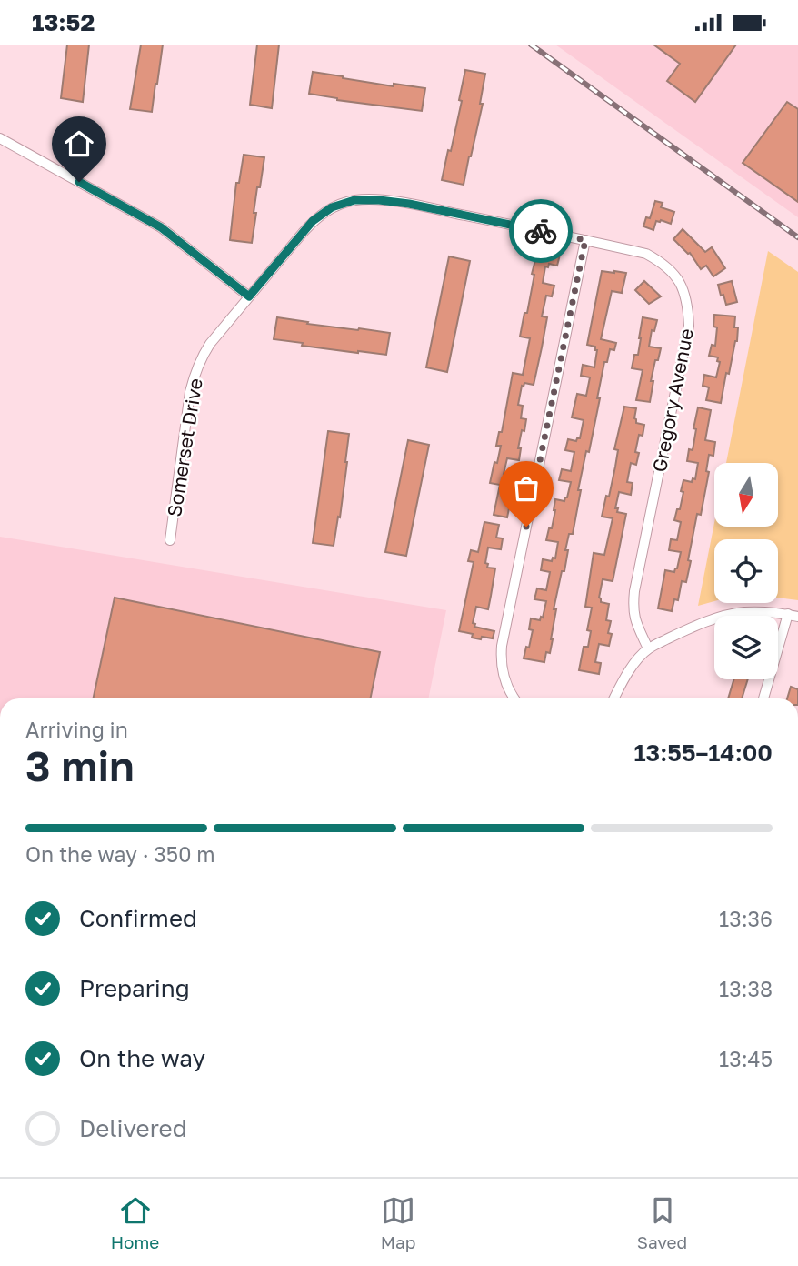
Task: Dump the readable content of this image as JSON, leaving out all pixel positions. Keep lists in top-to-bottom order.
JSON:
{
  "streets": {
    "street": ["Gregory Avenue", "Somerset Drive"]
  },
  "crossings": [
    ["Gregory Avenue", "Somerset Drive"]
  ],
  "north": "bottom",
  "page": {
    "status": "13:52",
    "heading": ["3 min", "Arriving in", "13:55–14:00"],
    "bar": "On the way · 350 m",
    "list": [
      ["Confirmed", "13:36"],
      ["Preparing", "13:38"],
      ["On the way", "13:45"],
      "Delivered"
    ],
    "tabs": ["Home", "Map", "Saved"]
  }
}
